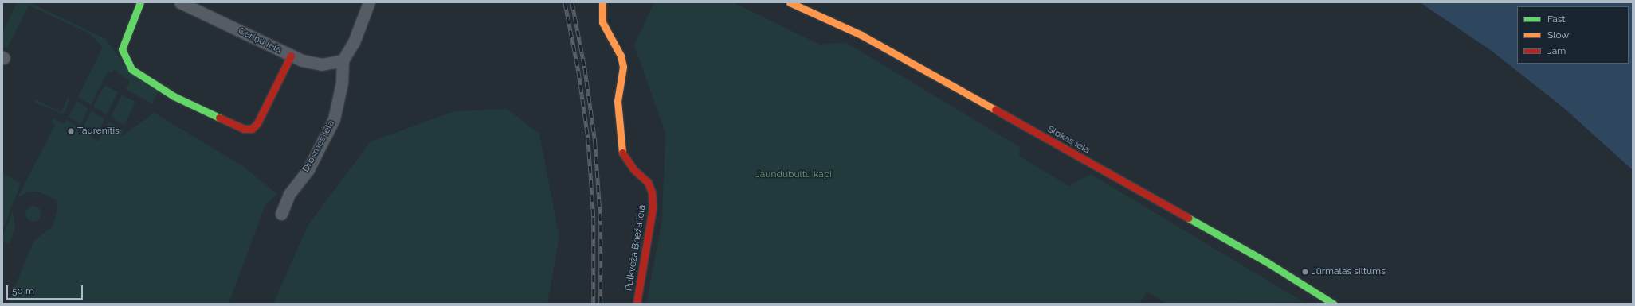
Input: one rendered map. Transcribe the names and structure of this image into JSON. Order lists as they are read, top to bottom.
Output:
{
  "streets": {
    "main road": ["Slokas iela", "Pulkveža Brieža iela"],
    "street": ["Ceriņu iela", "Drosmes iela"]
  },
  "crossings": [
    ["Ceriņu iela", "Drosmes iela"]
  ],
  "parks": ["Jaundubultu kapi"],
  "places": ["Taurenītis", "Jūrmalas siltums"],
  "legend": ["Fast", "Slow", "Jam"],
  "scale_bar": "50 m"
}
